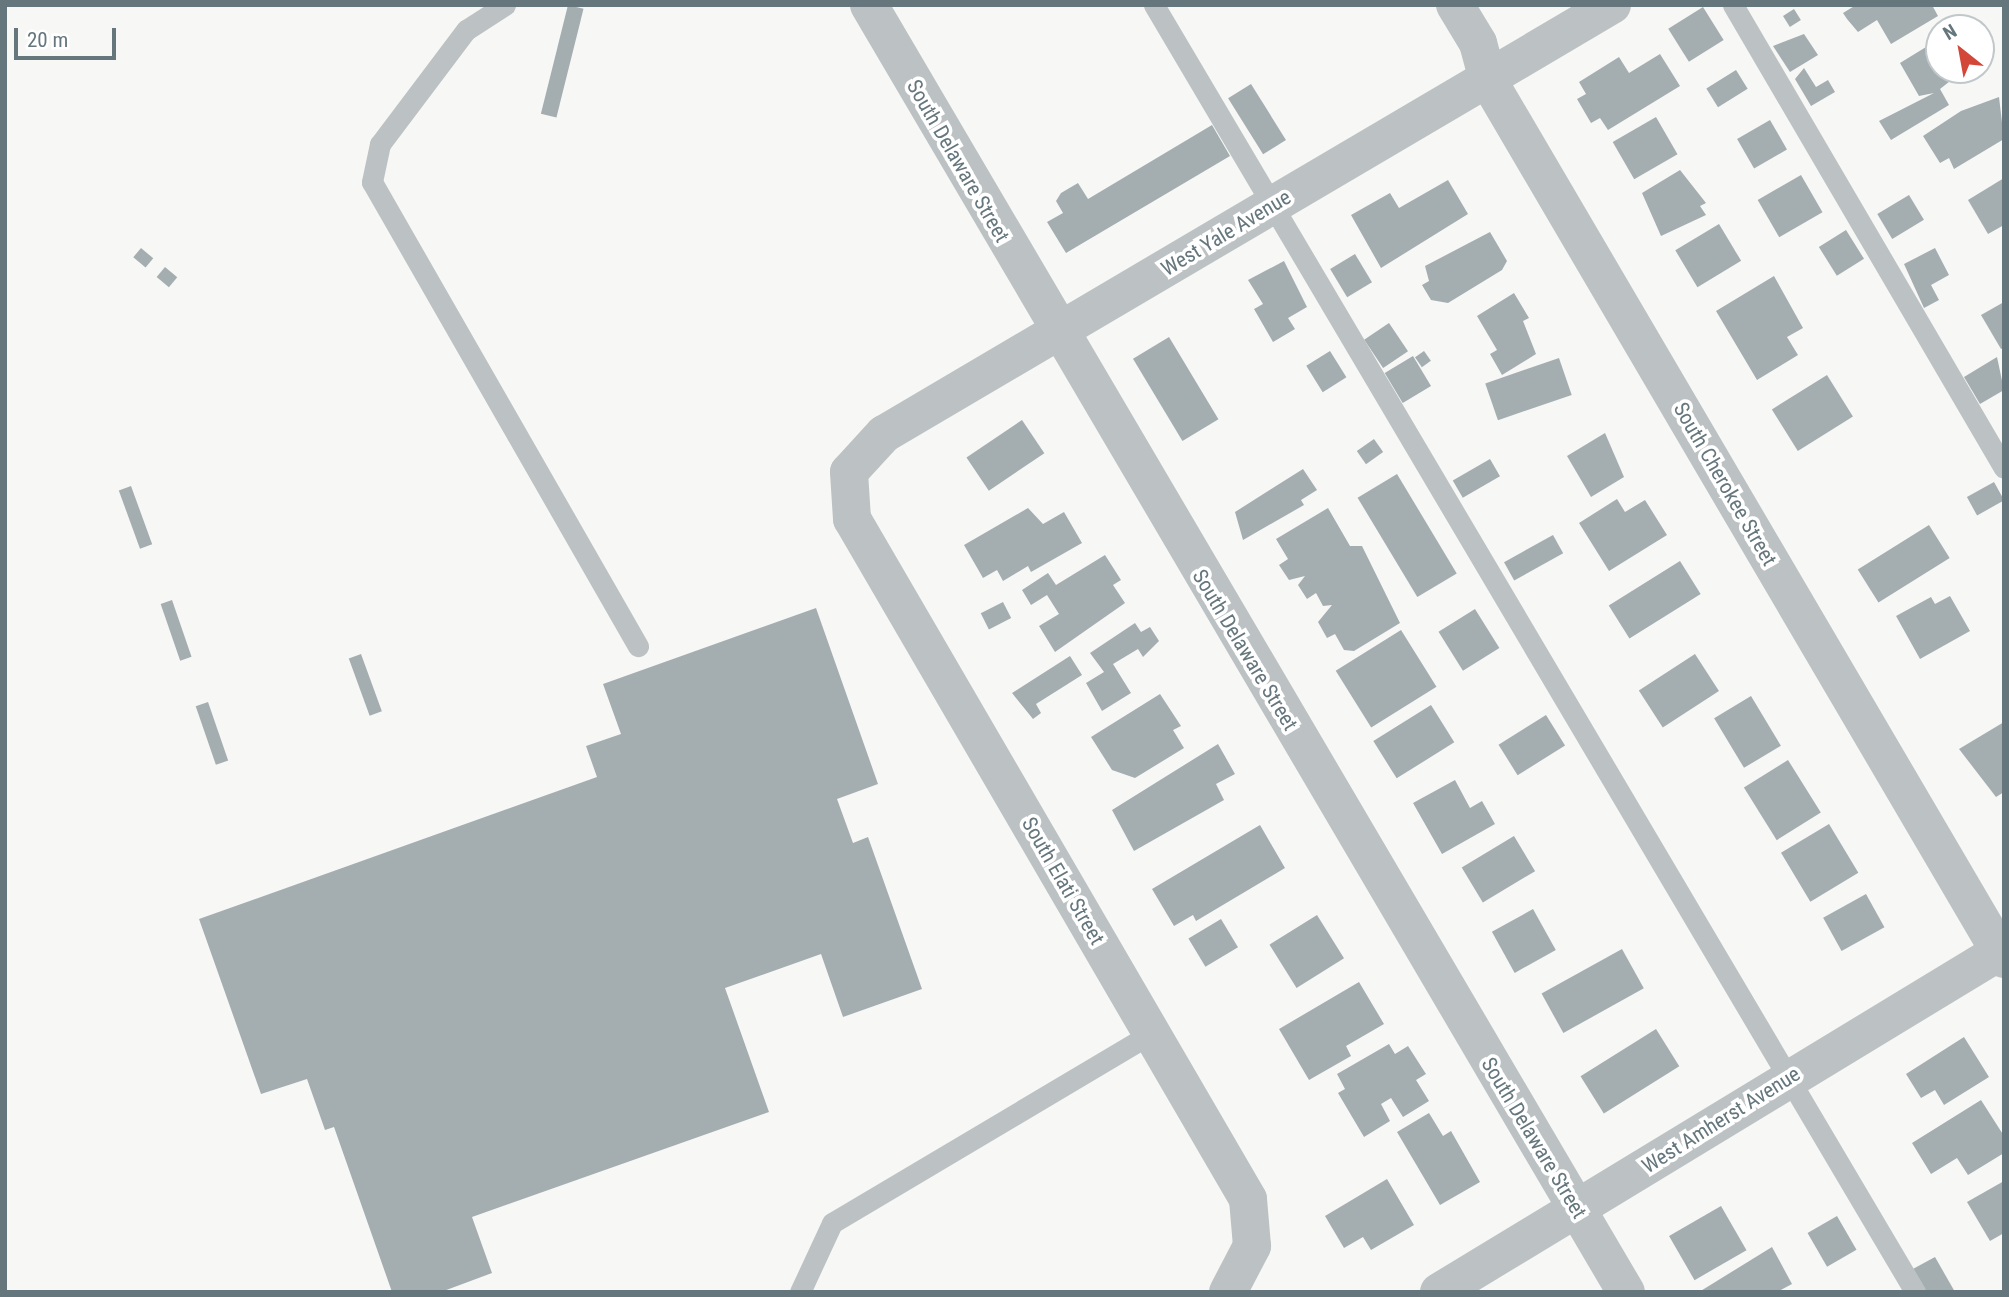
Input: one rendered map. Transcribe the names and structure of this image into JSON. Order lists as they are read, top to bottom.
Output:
{
  "streets": {
    "street": [
      "South Delaware Street",
      "West Yale Avenue",
      "South Cherokee Street",
      "South Elati Street",
      "West Amherst Avenue"
    ]
  },
  "crossings": [
    ["South Delaware Street", "West Yale Avenue"],
    ["South Delaware Street", "West Amherst Avenue"],
    ["West Yale Avenue", "South Cherokee Street"],
    ["West Yale Avenue", "South Elati Street"],
    ["South Cherokee Street", "West Amherst Avenue"]
  ],
  "scale_bar": "20 m",
  "north": "top left"
}
